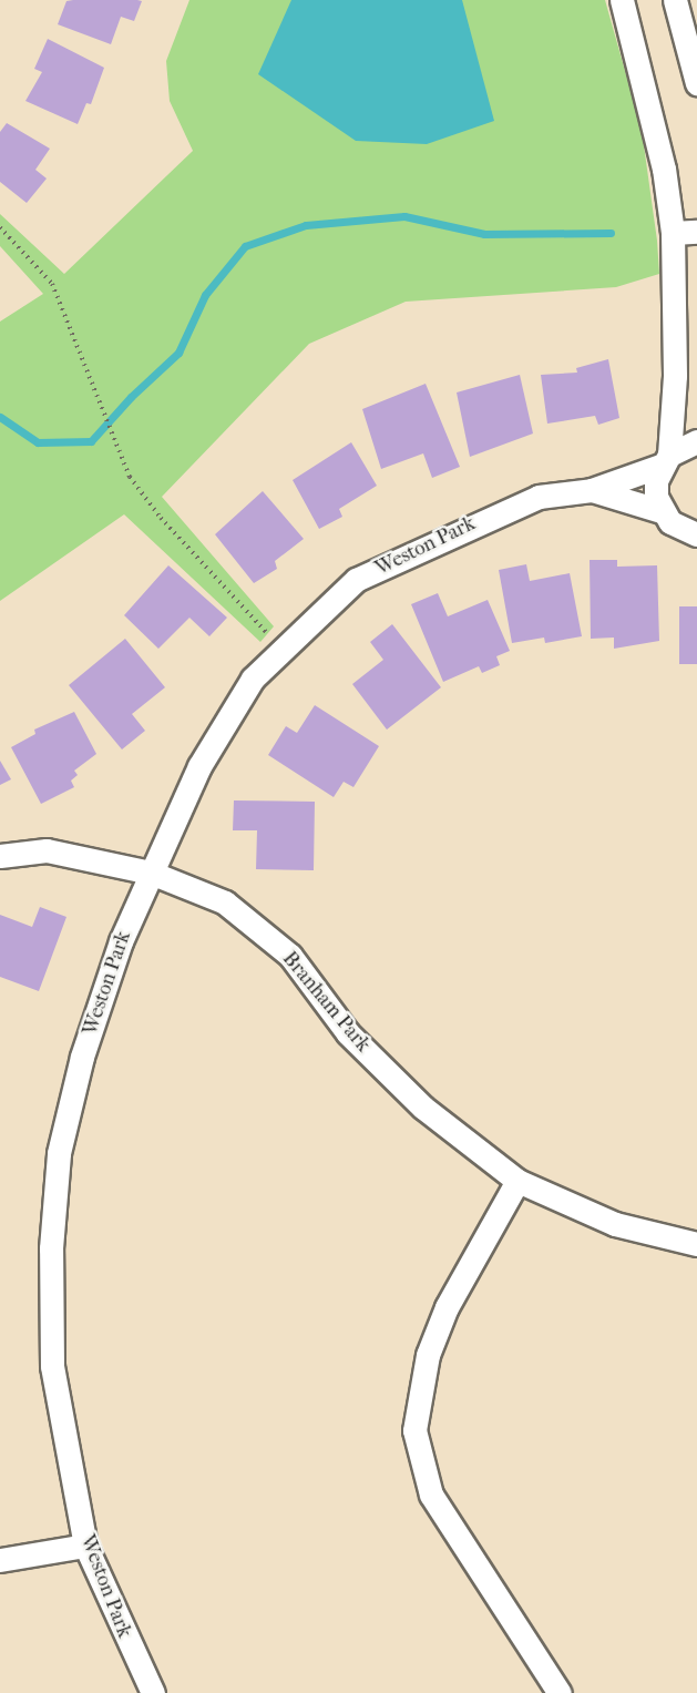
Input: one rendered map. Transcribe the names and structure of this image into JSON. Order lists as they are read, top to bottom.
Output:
{
  "streets": {
    "street": ["Weston Park", "Branham Park"]
  },
  "crossings": [
    ["Weston Park", "Branham Park"]
  ]
}
